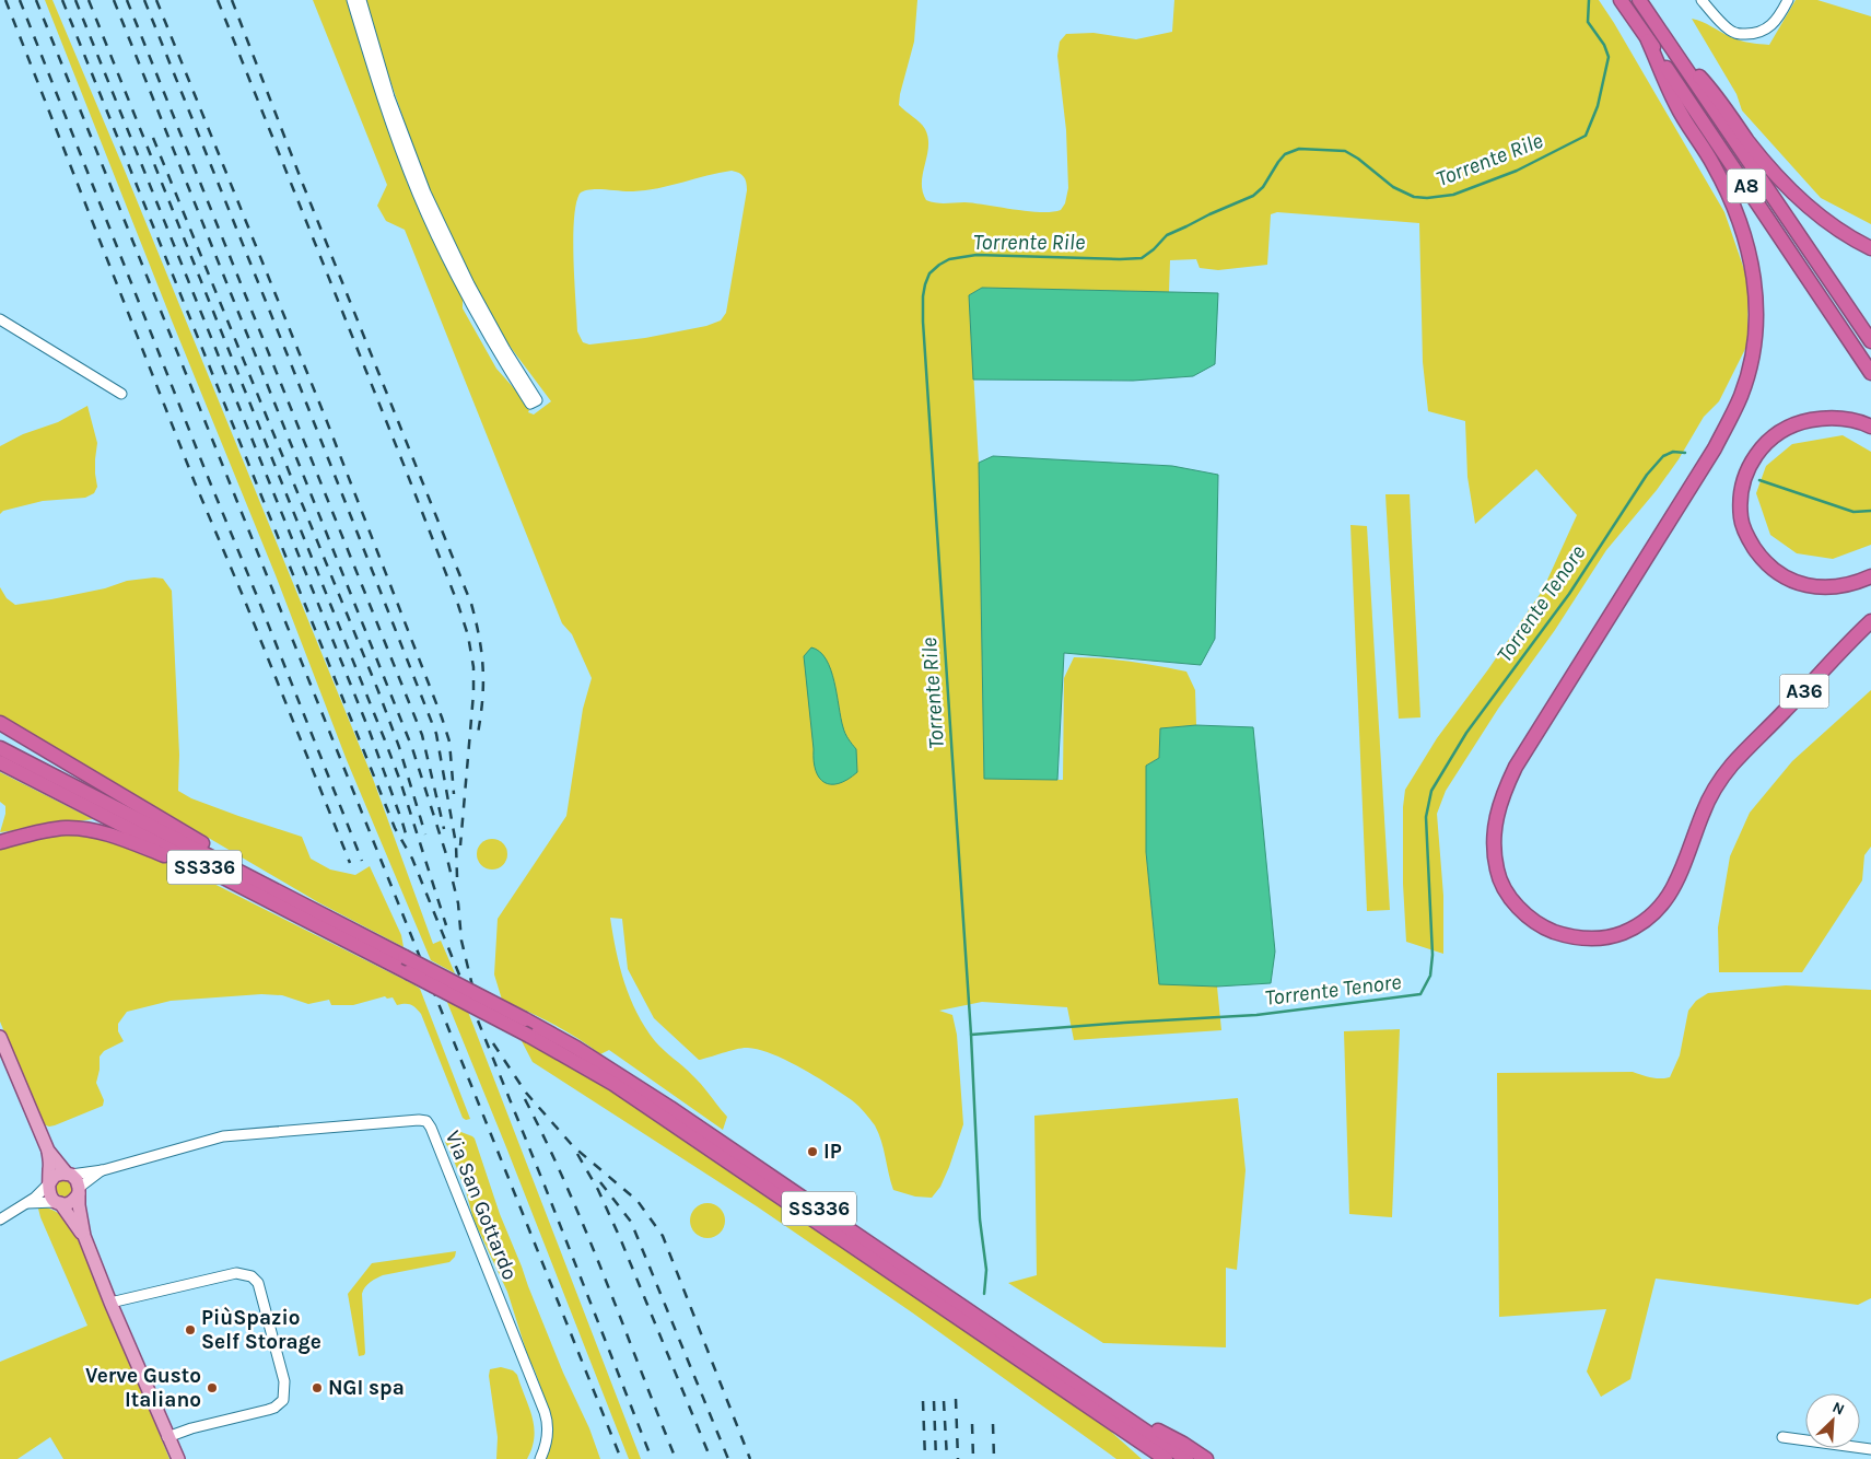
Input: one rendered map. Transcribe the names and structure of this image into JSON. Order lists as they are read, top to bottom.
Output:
{
  "streets": {
    "highway": ["A8", "A36", "SS336"],
    "street": ["Via San Gottardo"]
  },
  "crossings": [
    ["A8", "A36"]
  ],
  "water": ["Torrente Rile", "Torrente Tenore"],
  "places": [
    "IP",
    "PiùSpazio Self Storage",
    "Verve Gusto Italiano",
    "NGI spa"
  ],
  "north": "top right"
}
